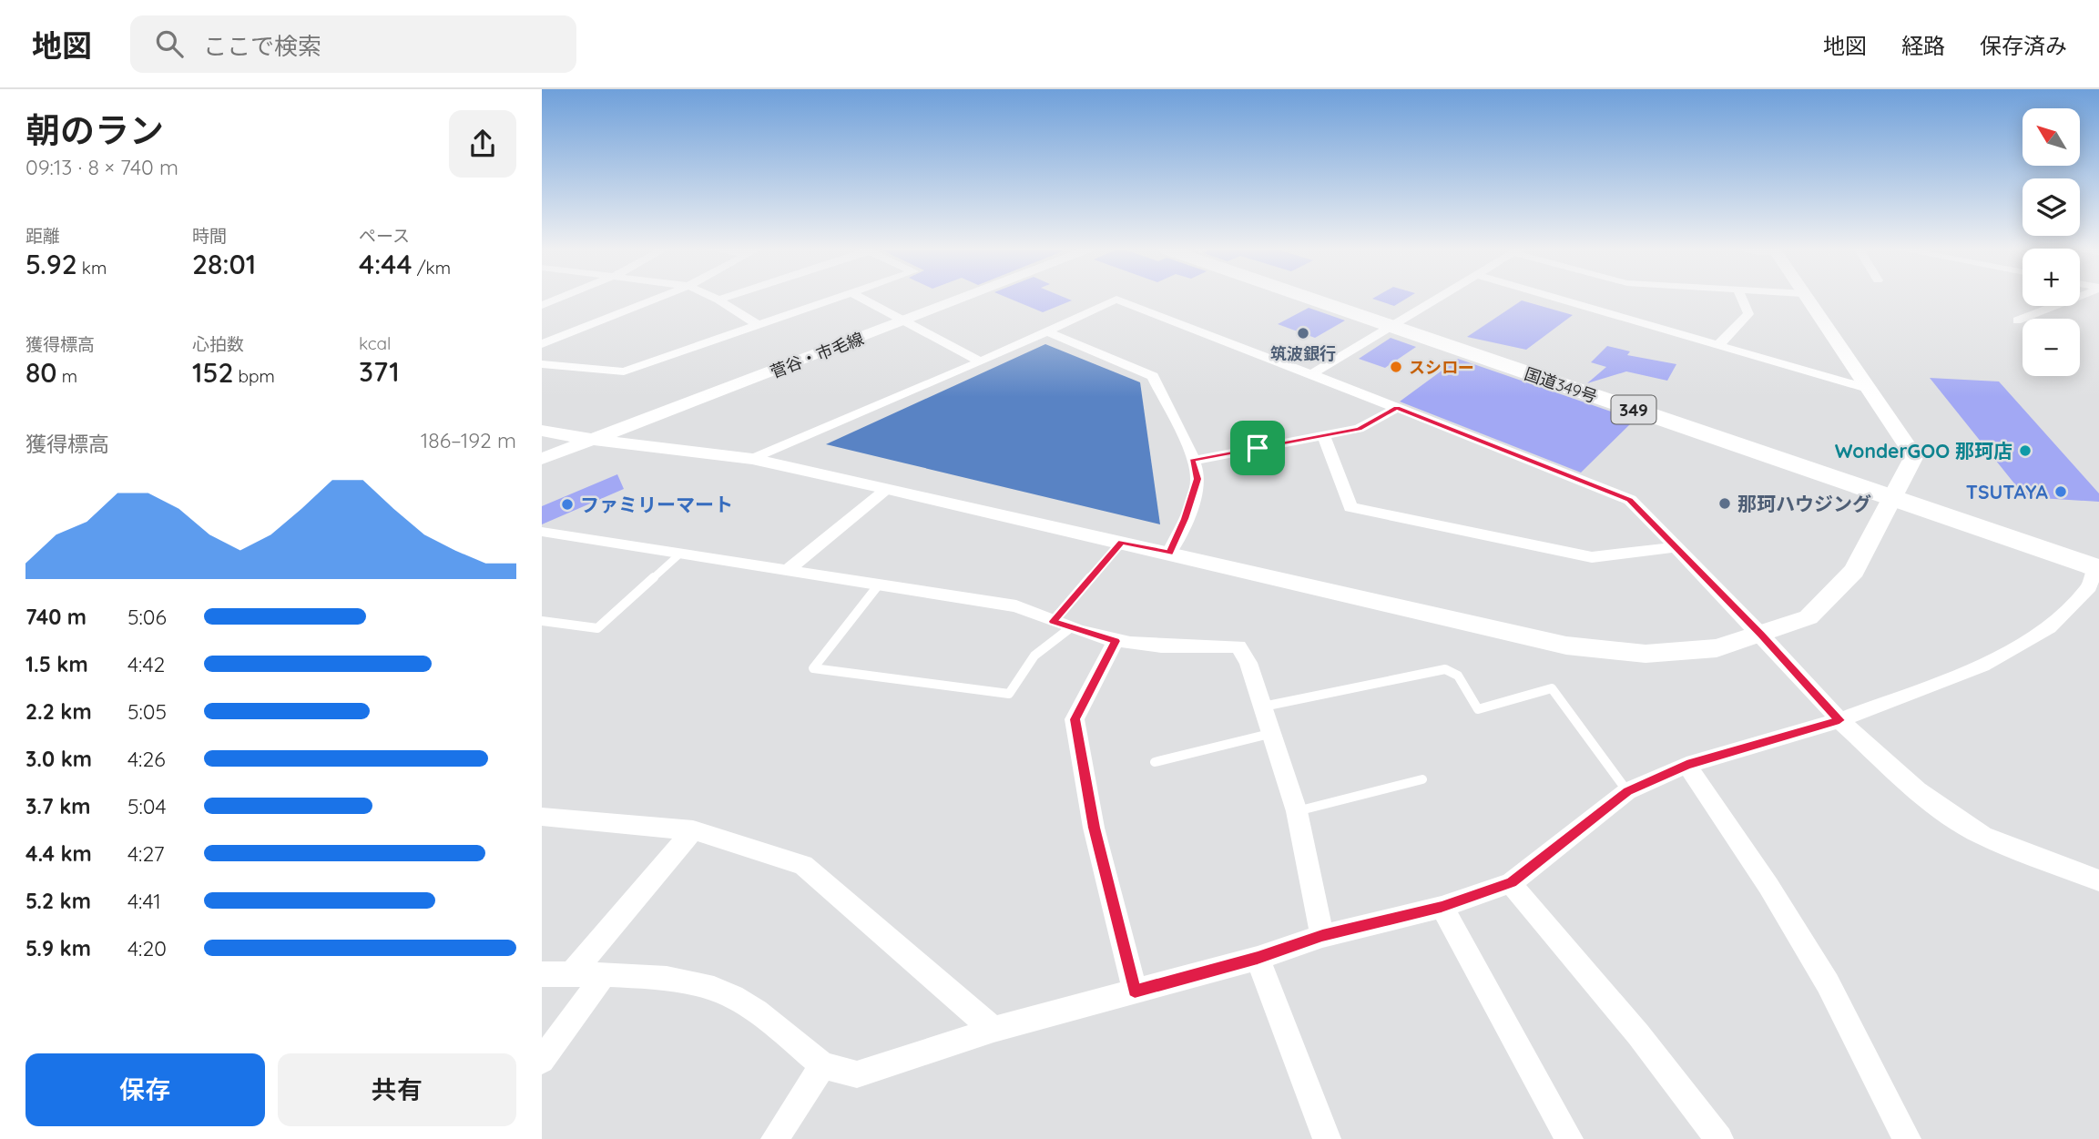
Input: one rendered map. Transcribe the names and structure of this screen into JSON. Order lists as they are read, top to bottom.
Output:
{
  "streets": {
    "highway": ["国道349号", "349"],
    "street": ["菅谷・市毛線"]
  },
  "places": [
    "筑波銀行",
    "スシロー",
    "WonderGOO 那珂店",
    "TSUTAYA",
    "那珂ハウジング",
    "ファミリーマート"
  ],
  "north": "top left",
  "page": {
    "header": "地図",
    "search": "ここで検索",
    "nav": ["地図", "経路", "保存済み"],
    "heading": ["朝のラン", "09:13 · 8 × 740 m"],
    "map_buttons": ["+", "−"],
    "stats": [
      ["距離", "5.92 km"],
      ["時間", "28:01"],
      ["ペース", "4:44 /km"],
      ["獲得標高", "80 m"],
      ["心拍数", "152 bpm"],
      ["kcal", "371"]
    ],
    "chart": ["獲得標高", "186–192 m"],
    "list": [
      {
        "name": "740 m",
        "note": "5:06"
      },
      {
        "name": "1.5 km",
        "note": "4:42"
      },
      {
        "name": "2.2 km",
        "note": "5:05"
      },
      {
        "name": "3.0 km",
        "note": "4:26"
      },
      {
        "name": "3.7 km",
        "note": "5:04"
      },
      {
        "name": "4.4 km",
        "note": "4:27"
      },
      {
        "name": "5.2 km",
        "note": "4:41"
      },
      {
        "name": "5.9 km",
        "note": "4:20"
      }
    ],
    "buttons": ["保存", "共有"]
  }
}
